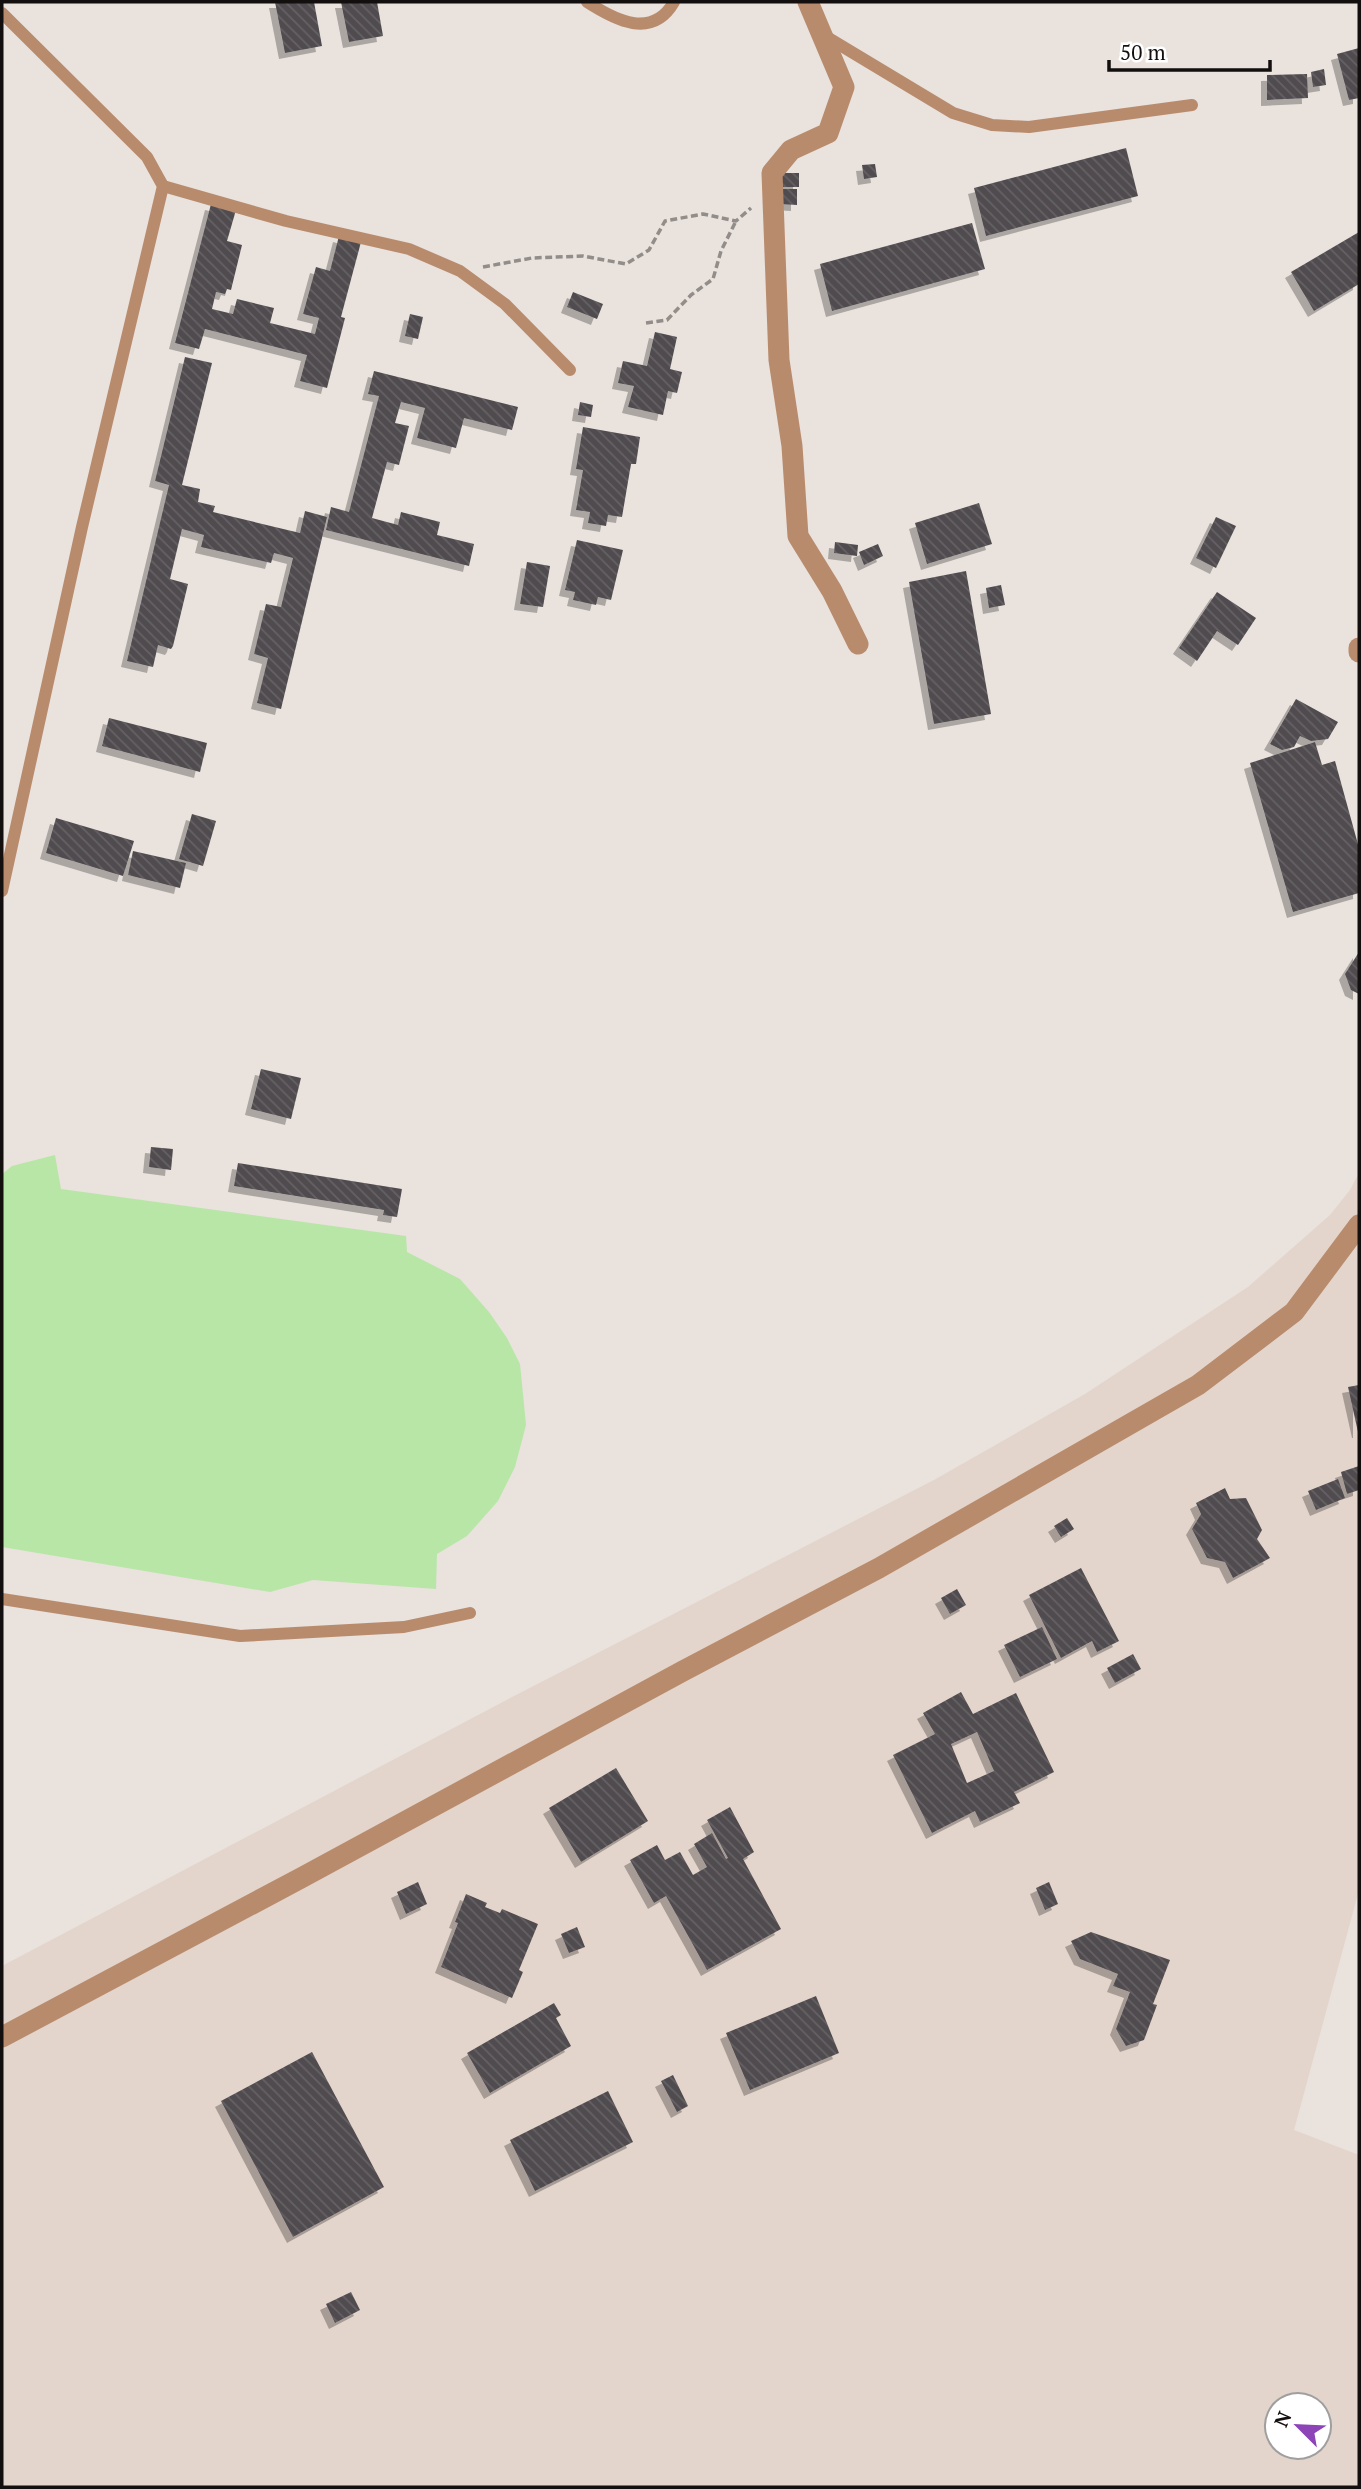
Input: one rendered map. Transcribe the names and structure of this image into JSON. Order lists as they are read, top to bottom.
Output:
{
  "scale_bar": "50 m",
  "north": "top left"
}
